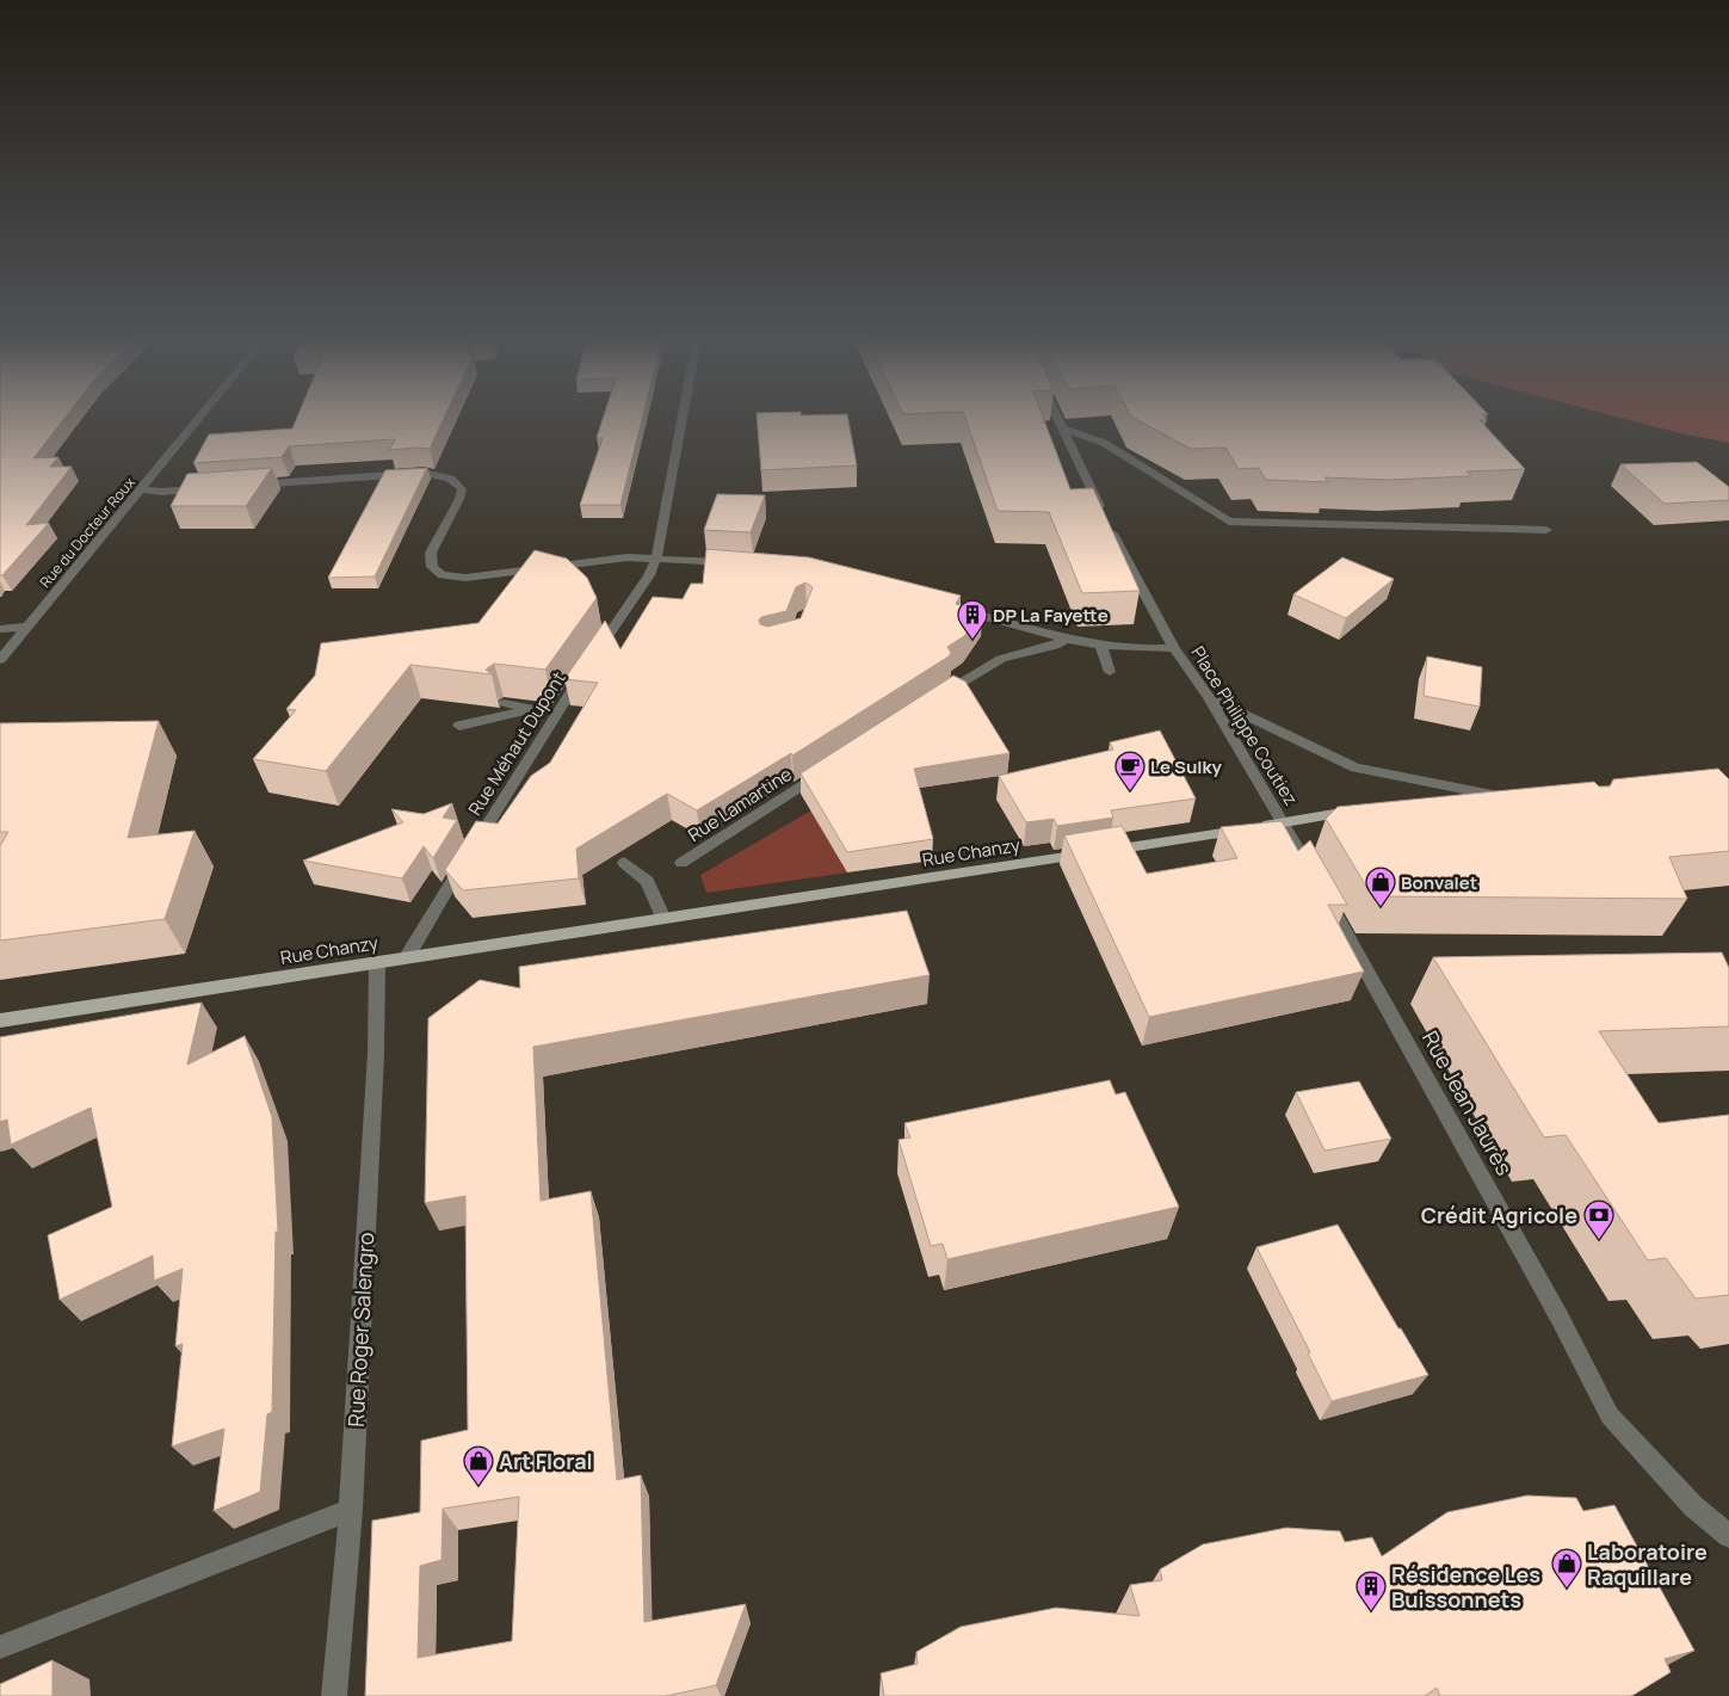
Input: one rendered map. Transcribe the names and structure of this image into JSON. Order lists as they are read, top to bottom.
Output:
{
  "streets": {
    "main road": ["Rue Chanzy"],
    "street": [
      "Rue du Docteur Roux",
      "Place Philippe Coutiez",
      "Rue Méhaut Dupont",
      "Rue Lamartine",
      "Rue Jean Jaurès",
      "Rue Roger Salengro"
    ]
  },
  "crossings": [
    ["Place Philippe Coutiez", "Rue Chanzy"],
    ["Place Philippe Coutiez", "Rue Jean Jaurès"],
    ["Rue Méhaut Dupont", "Rue Chanzy"],
    ["Rue Chanzy", "Rue Jean Jaurès"],
    ["Rue Chanzy", "Rue Roger Salengro"]
  ],
  "places": {
    "building": ["DP La Fayette", "Résidence Les Buissonnets"],
    "cafe": ["Le Sulky"],
    "shop": ["Bonvalet", "Art Floral", "Laboratoire Raquillare"],
    "bank": ["Crédit Agricole"]
  }
}
